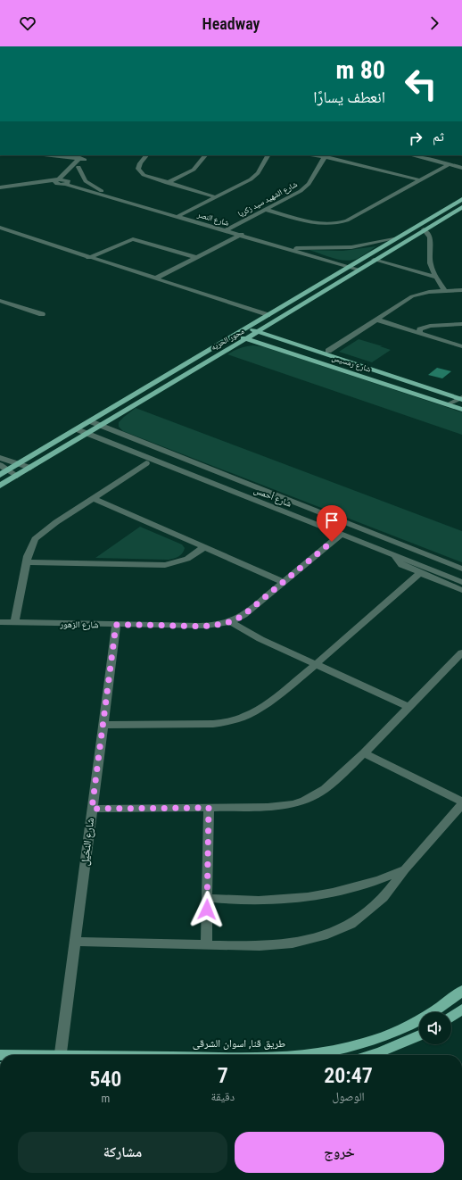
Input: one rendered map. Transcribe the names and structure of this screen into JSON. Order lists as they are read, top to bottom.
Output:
{
  "streets": {
    "main road": ["محور الحريه", "شارع رمسيس", "طريق قنا, اسوان الشرقى"],
    "street": [
      "شارع الشهيد سيد زكريا",
      "شارع النصر",
      "شارع أحمس",
      "شارع الزهور",
      "شارع النخيل"
    ]
  },
  "crossings": [
    ["شارع الشهيد سيد زكريا", "شارع النصر"],
    ["شارع النصر", "محور الحريه"],
    ["محور الحريه", "شارع رمسيس"],
    ["محور الحريه", "شارع أحمس"],
    ["شارع أحمس", "شارع الزهور"],
    ["شارع الزهور", "شارع النخيل"]
  ],
  "page": {
    "header": "Headway",
    "turn": ["80 m", "انعطف يسارًا"],
    "then": "ثم",
    "eta": [
      "20:47",
      "الوصول",
      "7",
      "دقيقة",
      "540",
      "m"
    ],
    "buttons": ["خروج", "مشاركة"]
  }
}
